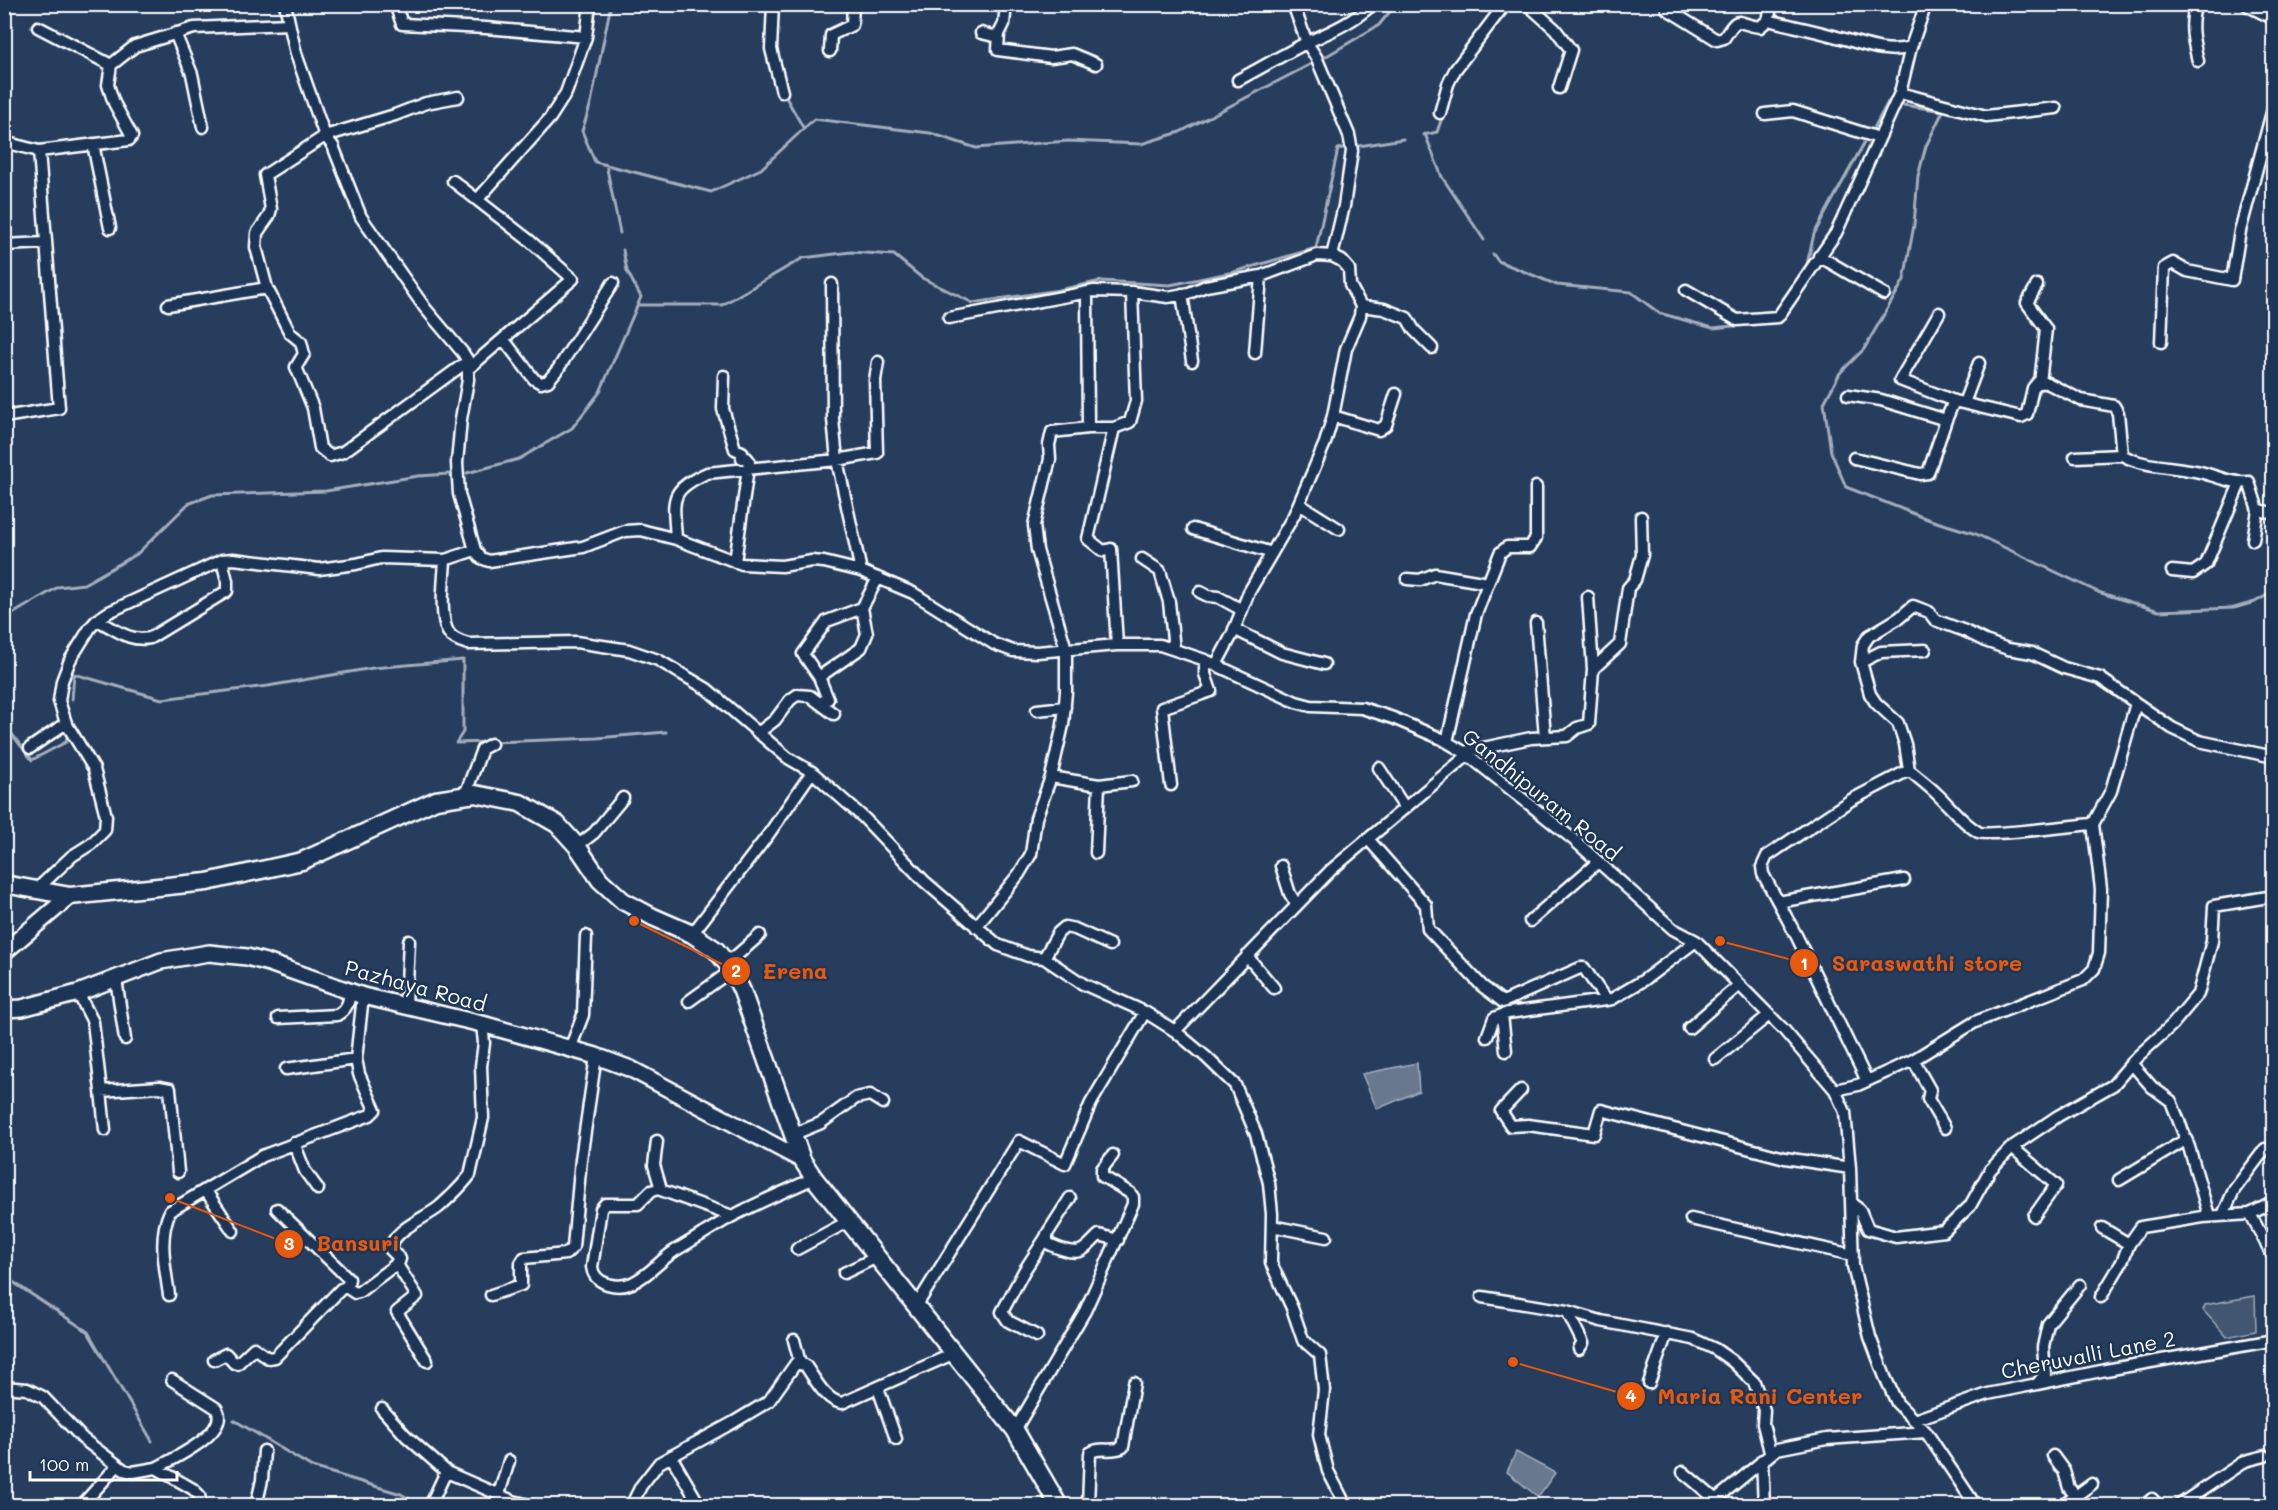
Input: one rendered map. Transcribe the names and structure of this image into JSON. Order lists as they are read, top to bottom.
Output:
{
  "streets": {
    "street": ["Gandhipuram Road", "Pazhaya Road", "Cheruvalli Lane 2"]
  },
  "crossings": [
    ["Gandhipuram Road", "Cheruvalli Lane 2"]
  ],
  "places": [
    "Erena",
    "Saraswathi store",
    "Bansuri",
    "Maria Rani Center"
  ],
  "scale_bar": "100 m"
}
